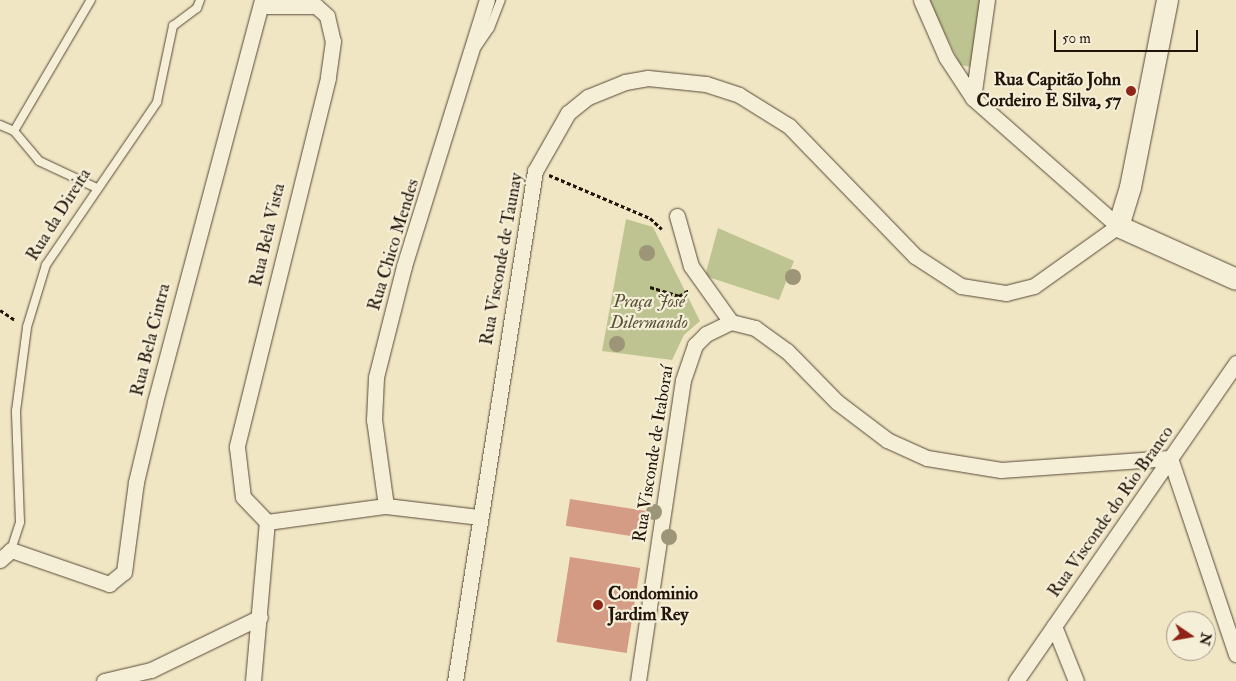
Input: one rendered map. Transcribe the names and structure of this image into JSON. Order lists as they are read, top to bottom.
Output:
{
  "streets": {
    "street": [
      "Rua Bela Vista",
      "Rua Chico Mendes",
      "Rua Visconde de Taunay",
      "Rua Bela Cintra",
      "Rua Visconde de Itaboraí",
      "Rua Visconde do Rio Branco"
    ],
    "lane": ["Rua da Direita"]
  },
  "crossings": [
    ["Rua da Direita", "Rua Bela Cintra"],
    ["Rua Bela Vista", "Rua Bela Cintra"]
  ],
  "parks": ["Praça José Dilermando"],
  "places": ["Rua Capitão John Cordeiro E Silva, 57", "Condominio Jardim Rey"],
  "scale_bar": "50 m",
  "north": "right"
}
